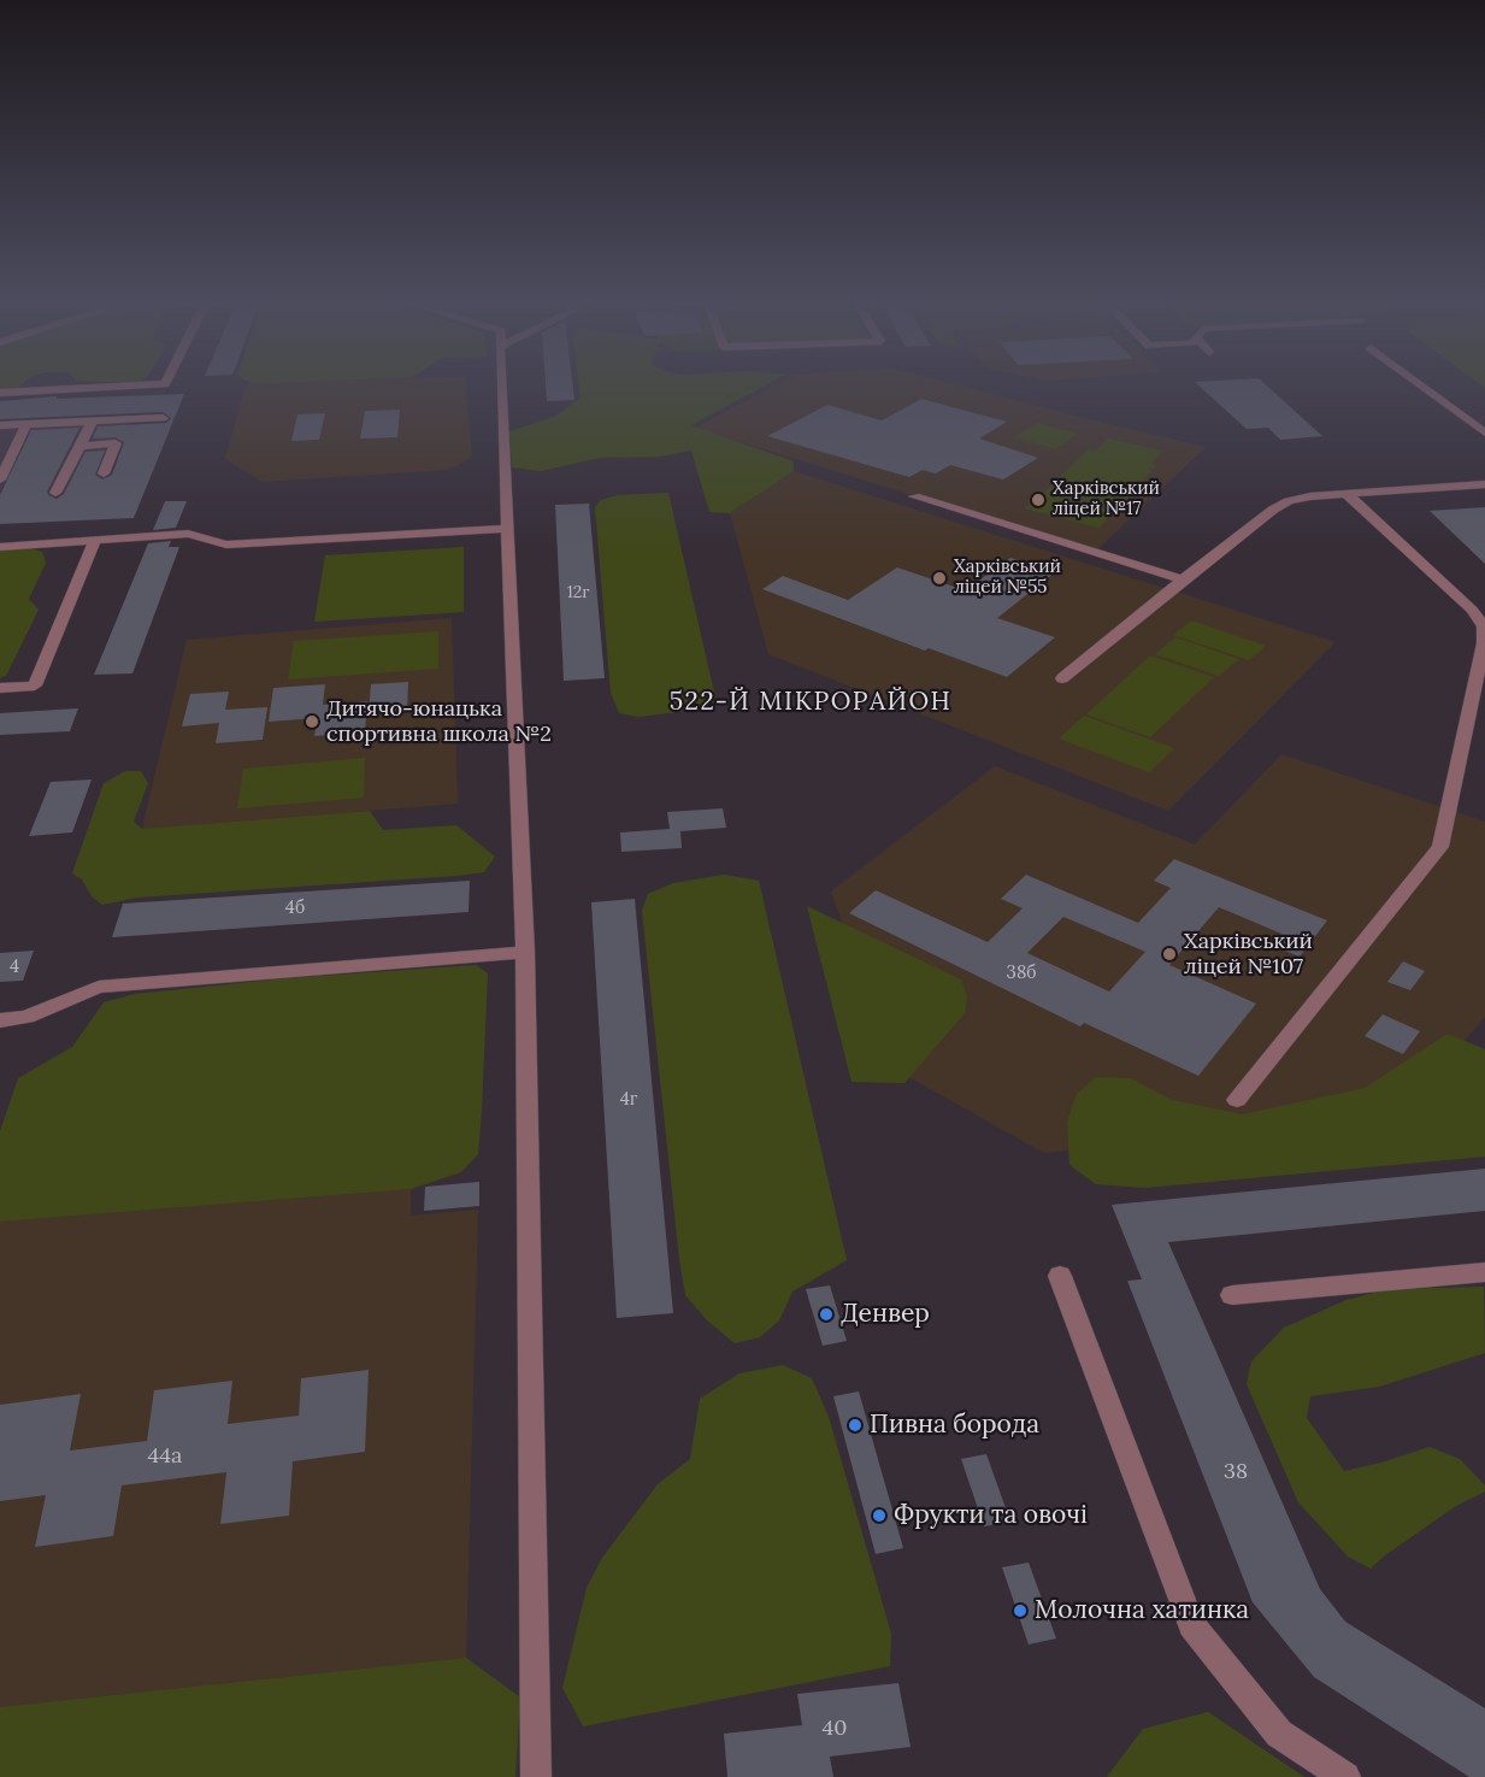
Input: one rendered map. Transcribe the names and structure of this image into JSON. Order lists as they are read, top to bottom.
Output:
{
  "districts": ["522-Й МІКРОРАЙОН"],
  "places": [
    "Харківський ліцей №17",
    "Харківський ліцей №55",
    "Дитячо-юнацька спортивна школа №2",
    "Харківський ліцей №107",
    "Денвер",
    "Пивна борода",
    "Фрукти та овочі",
    "Молочна хатинка"
  ],
  "house_numbers": [
    "12г",
    "4б",
    "4",
    "38б",
    "4г",
    "44а",
    "38",
    "40"
  ]
}
